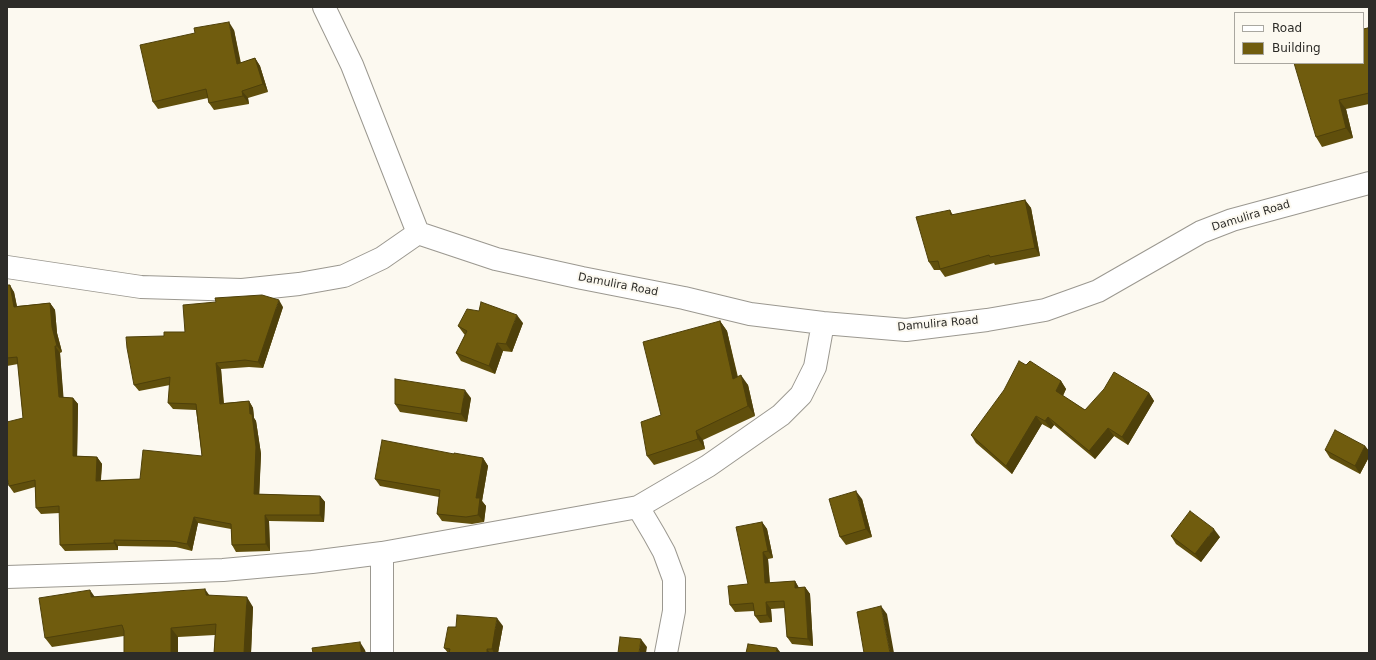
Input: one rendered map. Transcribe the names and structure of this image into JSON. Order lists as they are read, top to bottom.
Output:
{
  "streets": {
    "street": ["Damulira Road"]
  },
  "legend": ["Road", "Building"]
}
